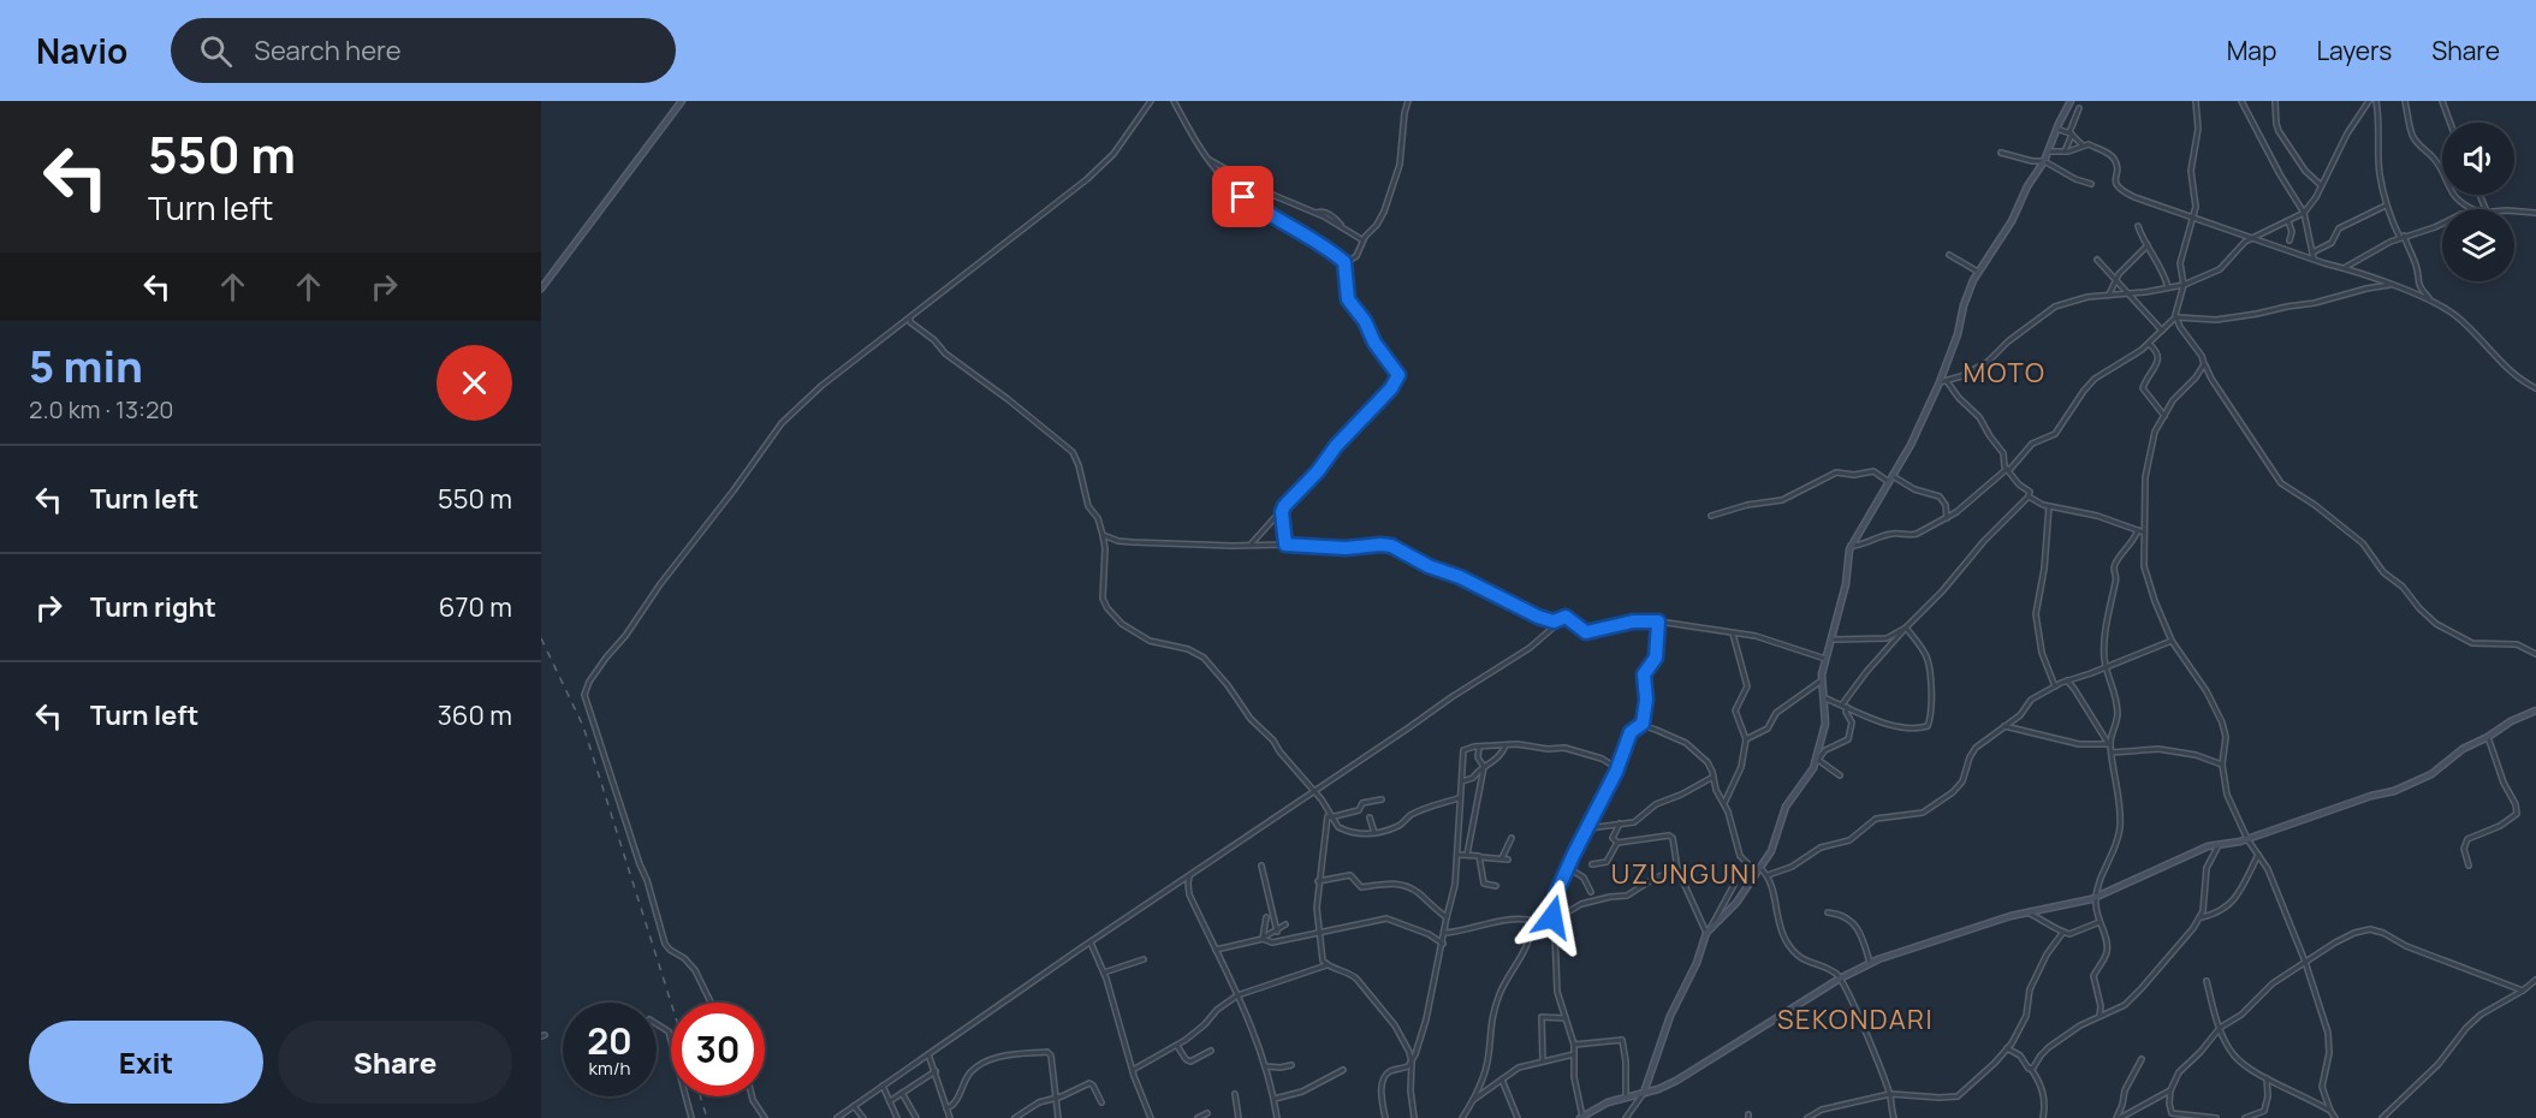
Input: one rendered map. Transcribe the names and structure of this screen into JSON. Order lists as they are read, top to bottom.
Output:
{
  "districts": ["MOTO", "UZUNGUNI", "SEKONDARI"],
  "page": {
    "header": "Navio",
    "search": "Search here",
    "nav": ["Map", "Layers", "Share"],
    "turn": ["550 m", "Turn left"],
    "heading": ["5 min", "2.0 km · 13:20"],
    "list": [
      {
        "name": "Turn left",
        "value": "550 m"
      },
      {
        "name": "Turn right",
        "value": "670 m"
      },
      {
        "name": "Turn left",
        "value": "360 m"
      }
    ],
    "speed": "20 km/h",
    "limit": "30",
    "buttons": ["Exit", "Share"]
  }
}
